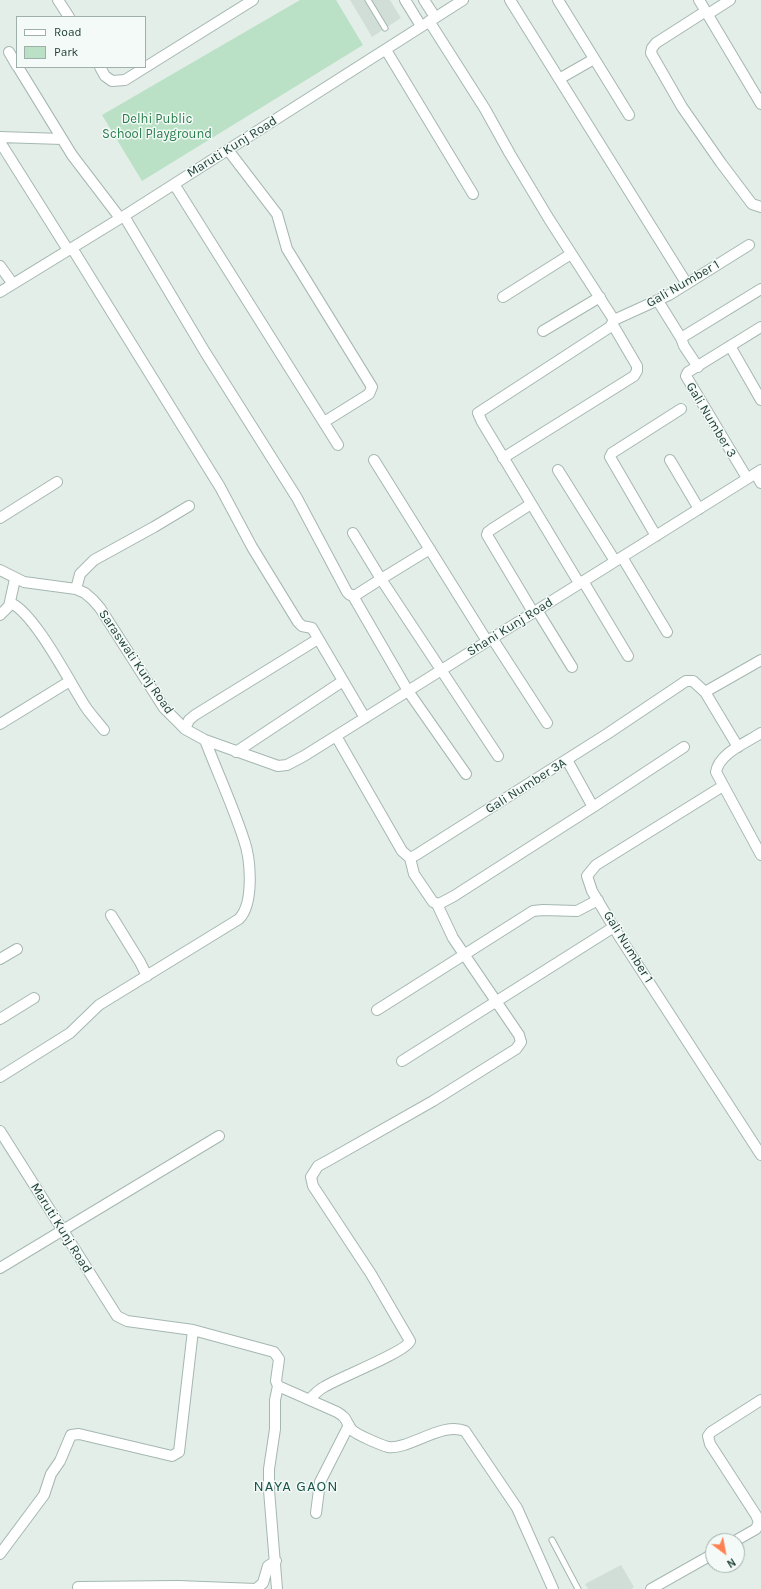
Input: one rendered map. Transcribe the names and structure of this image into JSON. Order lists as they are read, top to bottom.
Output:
{
  "streets": {
    "street": [
      "Maruti Kunj Road",
      "Gali Number 1",
      "Gali Number 3",
      "Shani Kunj Road",
      "Saraswati Kunj Road",
      "Gali Number 3A"
    ]
  },
  "crossings": [
    ["Gali Number 3", "Shani Kunj Road"],
    ["Shani Kunj Road", "Saraswati Kunj Road"]
  ],
  "districts": ["NAYA GAON"],
  "parks": ["Delhi Public School Playground"],
  "legend": ["Road", "Park"],
  "north": "bottom right"
}
